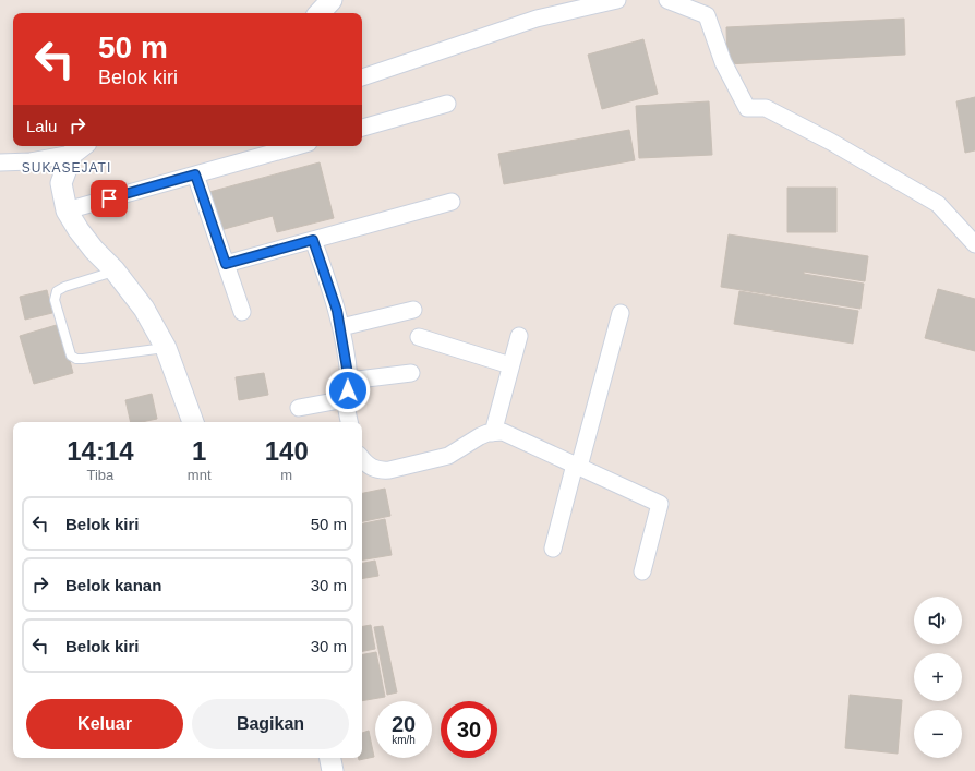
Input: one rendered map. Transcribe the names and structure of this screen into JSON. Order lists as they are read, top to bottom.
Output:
{
  "districts": ["SUKASEJATI"],
  "page": {
    "turn": ["50 m", "Belok kiri"],
    "then": "Lalu",
    "eta": [
      "14:14",
      "Tiba",
      "1",
      "mnt",
      "140",
      "m"
    ],
    "list": [
      {
        "name": "Belok kiri",
        "value": "50 m"
      },
      {
        "name": "Belok kanan",
        "value": "30 m"
      },
      {
        "name": "Belok kiri",
        "value": "30 m"
      }
    ],
    "map_buttons": ["+", "−"],
    "buttons": ["Keluar", "Bagikan"],
    "speed": "20 km/h",
    "limit": "30"
  }
}
